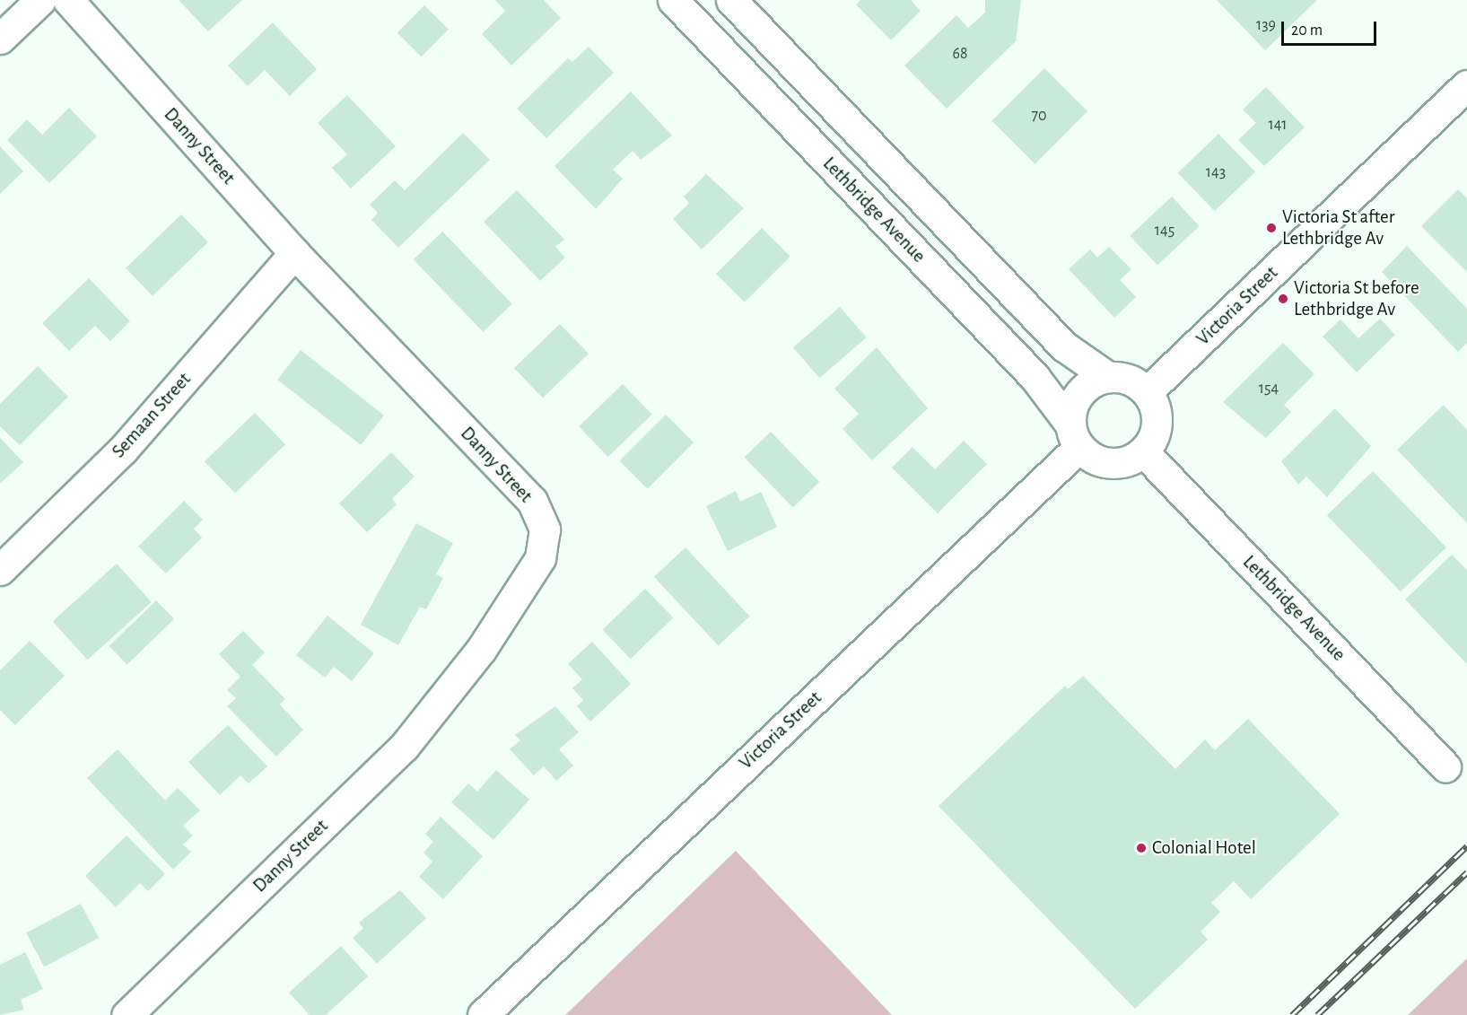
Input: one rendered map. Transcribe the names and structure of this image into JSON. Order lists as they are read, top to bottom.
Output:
{
  "streets": {
    "street": [
      "Danny Street",
      "Lethbridge Avenue",
      "Victoria Street",
      "Semaan Street"
    ]
  },
  "crossings": [
    ["Danny Street", "Semaan Street"],
    ["Lethbridge Avenue", "Victoria Street"]
  ],
  "places": ["Victoria St after Lethbridge Av", "Victoria St before Lethbridge Av", "Colonial Hotel"],
  "house_numbers": [
    "139",
    "68",
    "70",
    "141",
    "143",
    "145",
    "154"
  ],
  "scale_bar": "20 m"
}
